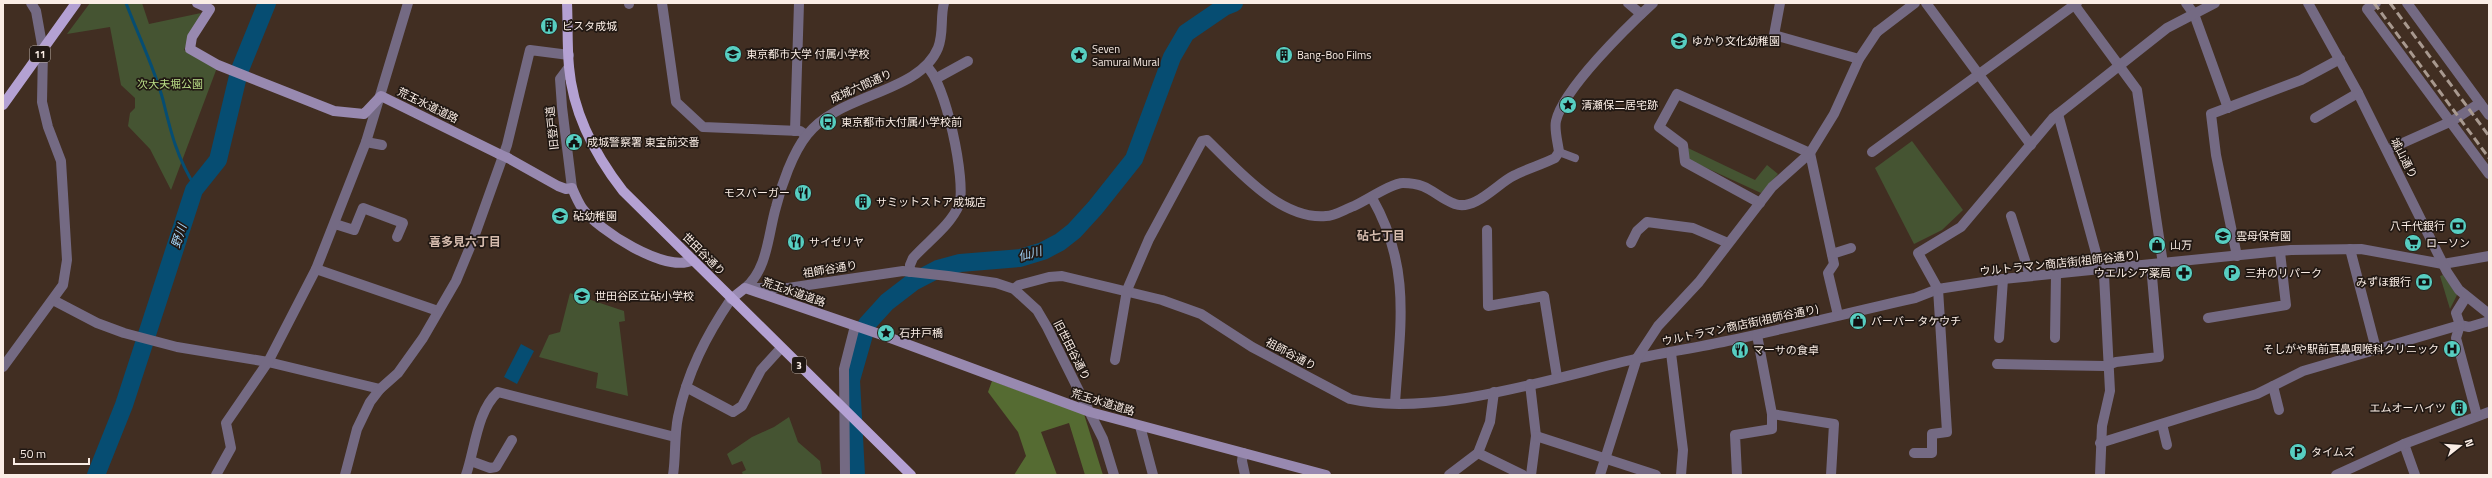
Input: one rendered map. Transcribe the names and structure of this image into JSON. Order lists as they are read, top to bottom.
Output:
{
  "streets": {
    "main road": [
      "11",
      "成城六間通り",
      "荒玉水道道路",
      "世田谷通り",
      "3"
    ],
    "street": [
      "旧登戸道",
      "城山通り",
      "ウルトラマン商店街(祖師谷通り)",
      "祖師谷通り",
      "旧世田谷通り"
    ]
  },
  "crossings": [
    ["成城六間通り", "荒玉水道道路"],
    ["成城六間通り", "世田谷通り"],
    ["成城六間通り", "祖師谷通り"],
    ["荒玉水道道路", "旧登戸道"],
    ["荒玉水道道路", "祖師谷通り"],
    ["荒玉水道道路", "旧世田谷通り"],
    ["旧登戸道", "世田谷通り"],
    ["城山通り", "ウルトラマン商店街(祖師谷通り)"],
    ["ウルトラマン商店街(祖師谷通り)", "祖師谷通り"],
    ["祖師谷通り", "旧世田谷通り"]
  ],
  "districts": ["砧七丁目", "喜多見六丁目"],
  "water": ["野川", "仙川"],
  "parks": ["次大夫堀公園"],
  "places": {
    "building": [
      "ビスタ成城",
      "Bang-Boo Films",
      "サミットストア成城店",
      "エムオーハイツ"
    ],
    "school or university": [
      "ゆかり文化幼稚園",
      "東京都市大学 付属小学校",
      "砧幼稚園",
      "雲母保育園",
      "世田谷区立砧小学校"
    ],
    "place": ["Seven Samurai Mural", "清瀬保二居宅跡", "石井戸橋"],
    "bus stop": ["東京都市大付属小学校前"],
    "public building": ["成城警察署 東宝前交番"],
    "restaurant": ["モスバーガー", "サイゼリヤ", "マーサの食卓"],
    "bank": ["八千代銀行", "みずほ銀行"],
    "supermarket": ["ローソン"],
    "shop": ["山万", "バーバー タケウチ"],
    "pharmacy": ["ウエルシア薬局"],
    "parking": ["三井のリパーク", "タイムズ"],
    "hospital": ["そしがや駅前耳鼻咽喉科クリニック"]
  },
  "scale_bar": "50 m",
  "north": "right"
}
